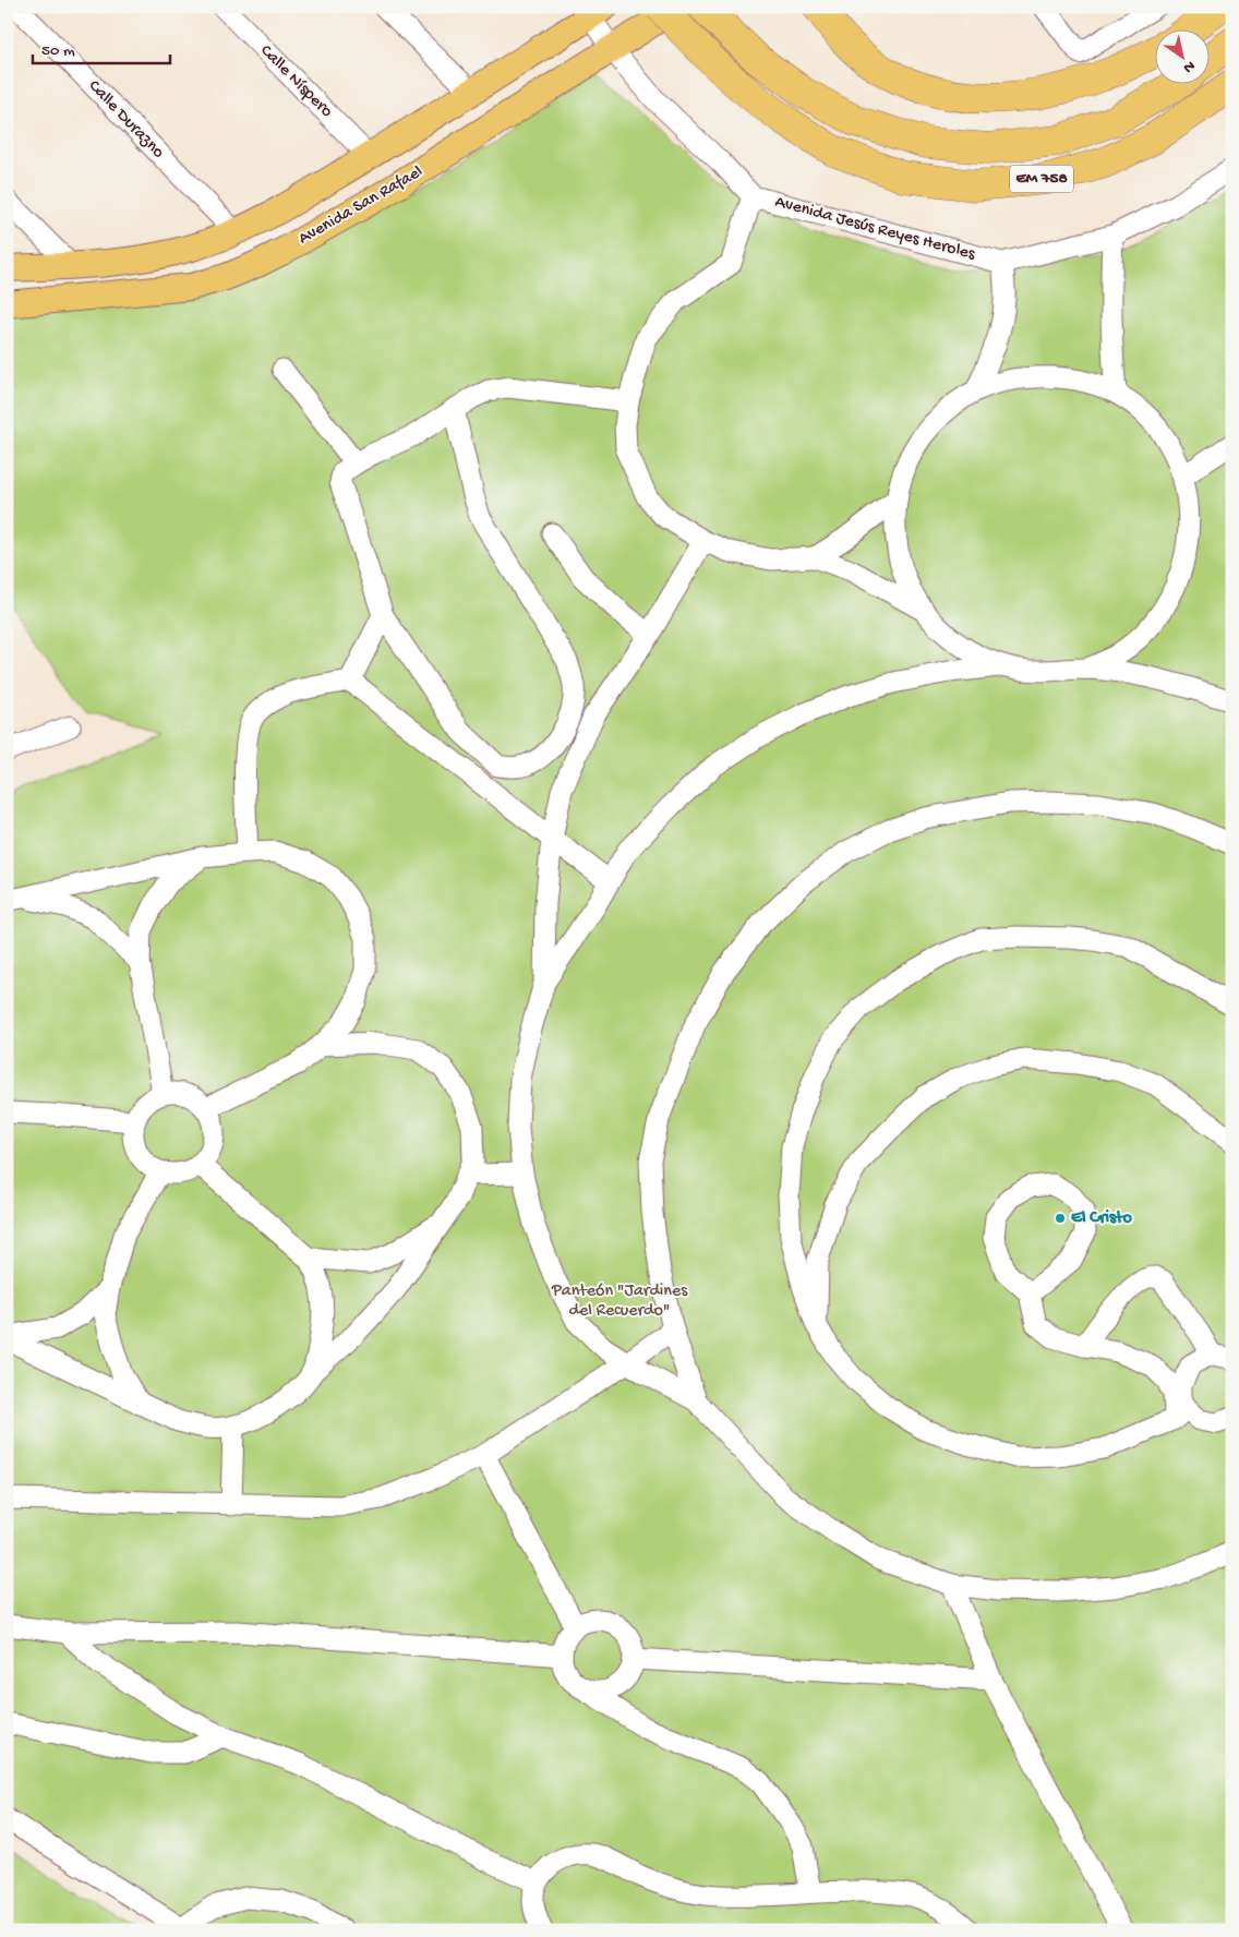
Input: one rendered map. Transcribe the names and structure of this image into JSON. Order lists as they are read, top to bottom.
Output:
{
  "streets": {
    "highway": ["EM 758"],
    "main road": ["Avenida San Rafael"],
    "street": ["Calle Níspero", "Calle Durazno", "Avenida Jesús Reyes Heroles"]
  },
  "crossings": [
    ["Avenida San Rafael", "Avenida Jesús Reyes Heroles"]
  ],
  "parks": ["Panteón \"Jardines del Recuerdo\""],
  "places": ["El Cristo"],
  "scale_bar": "50 m",
  "north": "bottom right"
}
